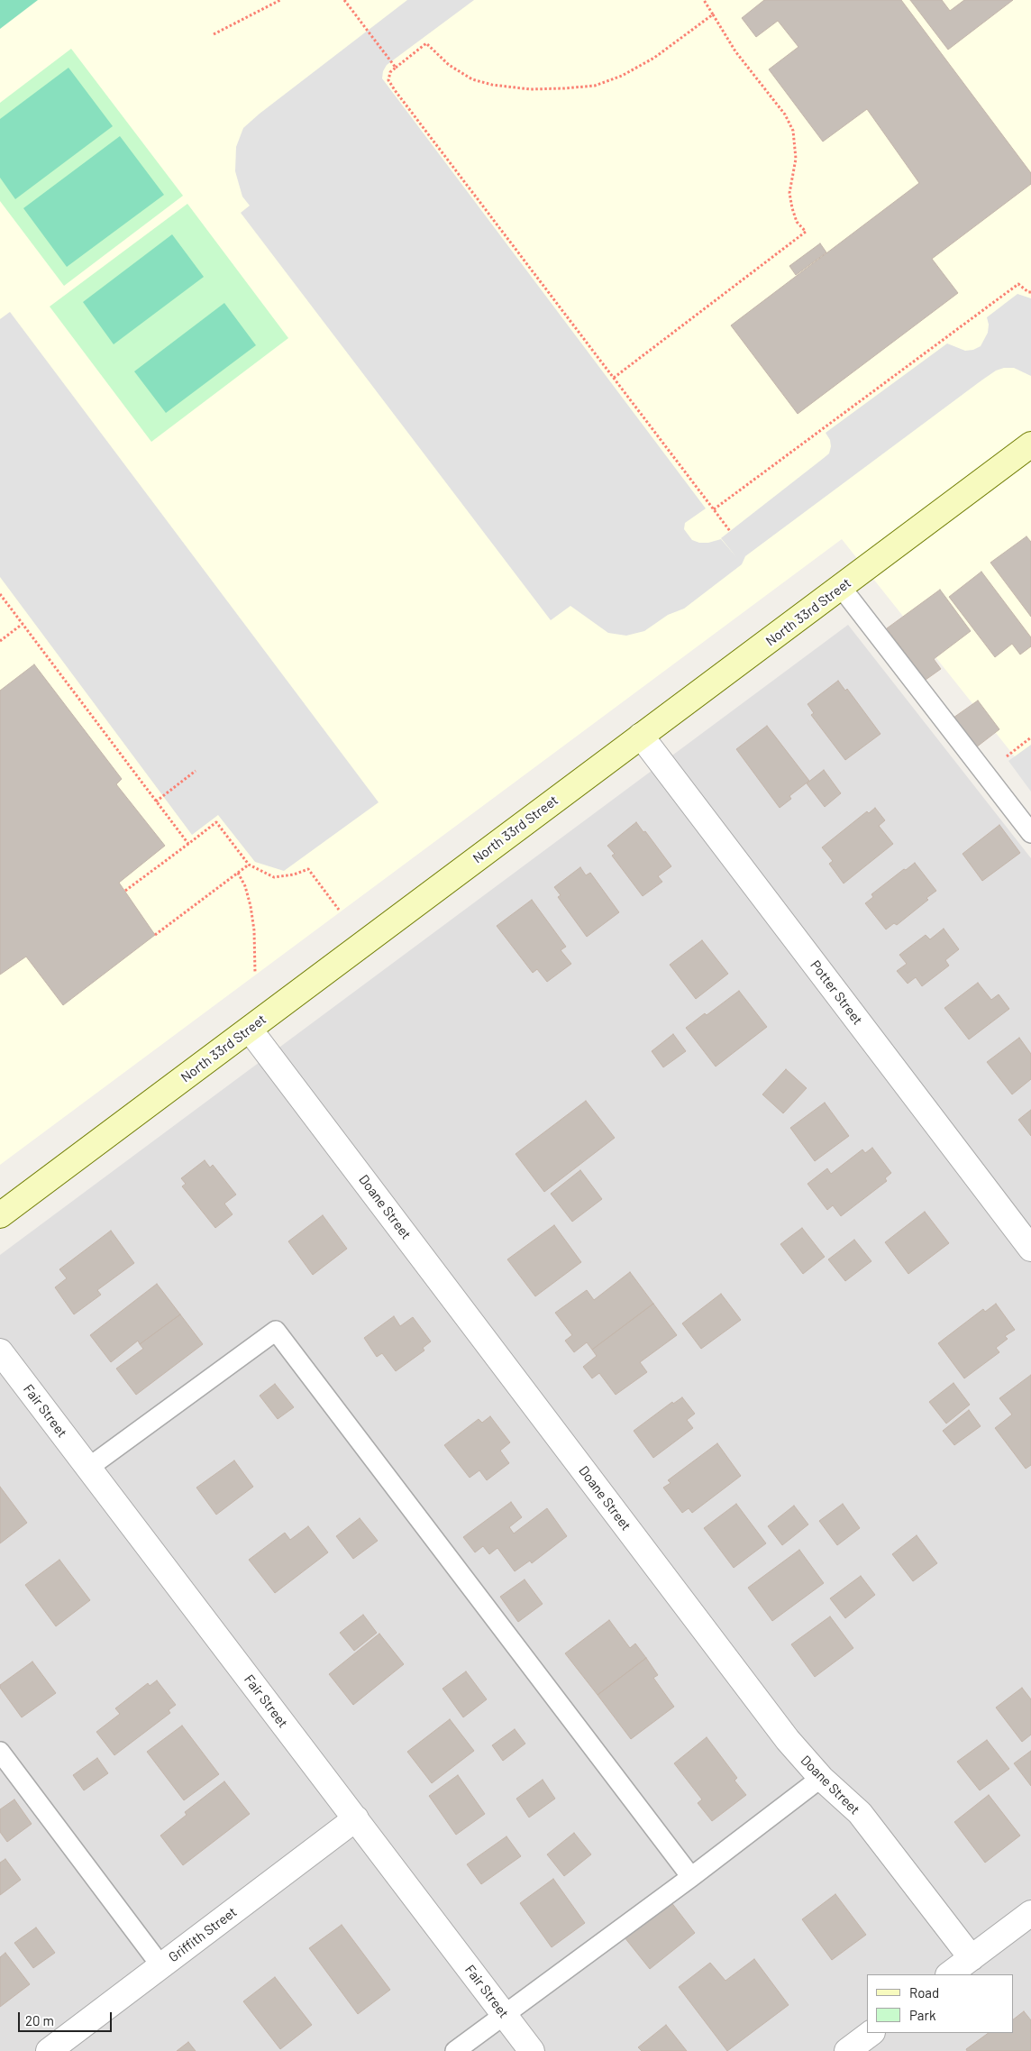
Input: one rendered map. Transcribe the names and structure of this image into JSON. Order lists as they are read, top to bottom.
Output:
{
  "streets": {
    "main road": ["North 33rd Street"],
    "street": [
      "Potter Street",
      "Doane Street",
      "Fair Street",
      "Griffith Street"
    ]
  },
  "crossings": [
    ["North 33rd Street", "Potter Street"],
    ["North 33rd Street", "Doane Street"],
    ["Fair Street", "Griffith Street"]
  ],
  "legend": ["Road", "Park"],
  "scale_bar": "20 m"
}
